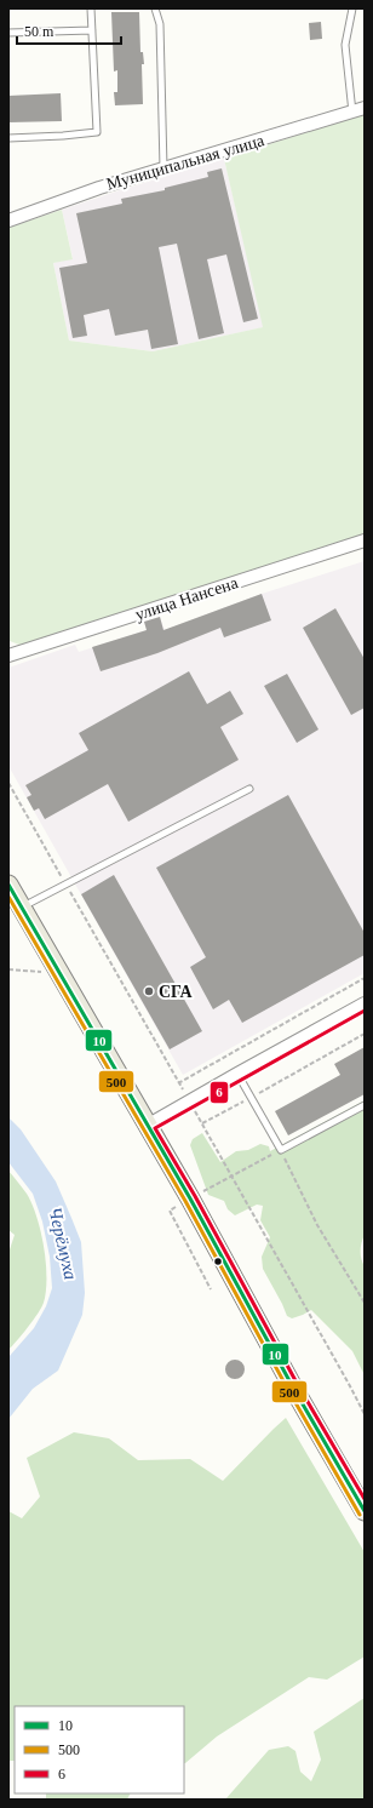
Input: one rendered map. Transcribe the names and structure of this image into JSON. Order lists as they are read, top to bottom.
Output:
{
  "streets": {
    "street": ["Муниципальная улица", "улица Нансена"]
  },
  "water": ["Черёмуха"],
  "places": ["СГА"],
  "lines": ["transit line 10", "transit line 500", "transit line 6"],
  "legend": ["10", "500", "6"],
  "scale_bar": "50 m"
}
